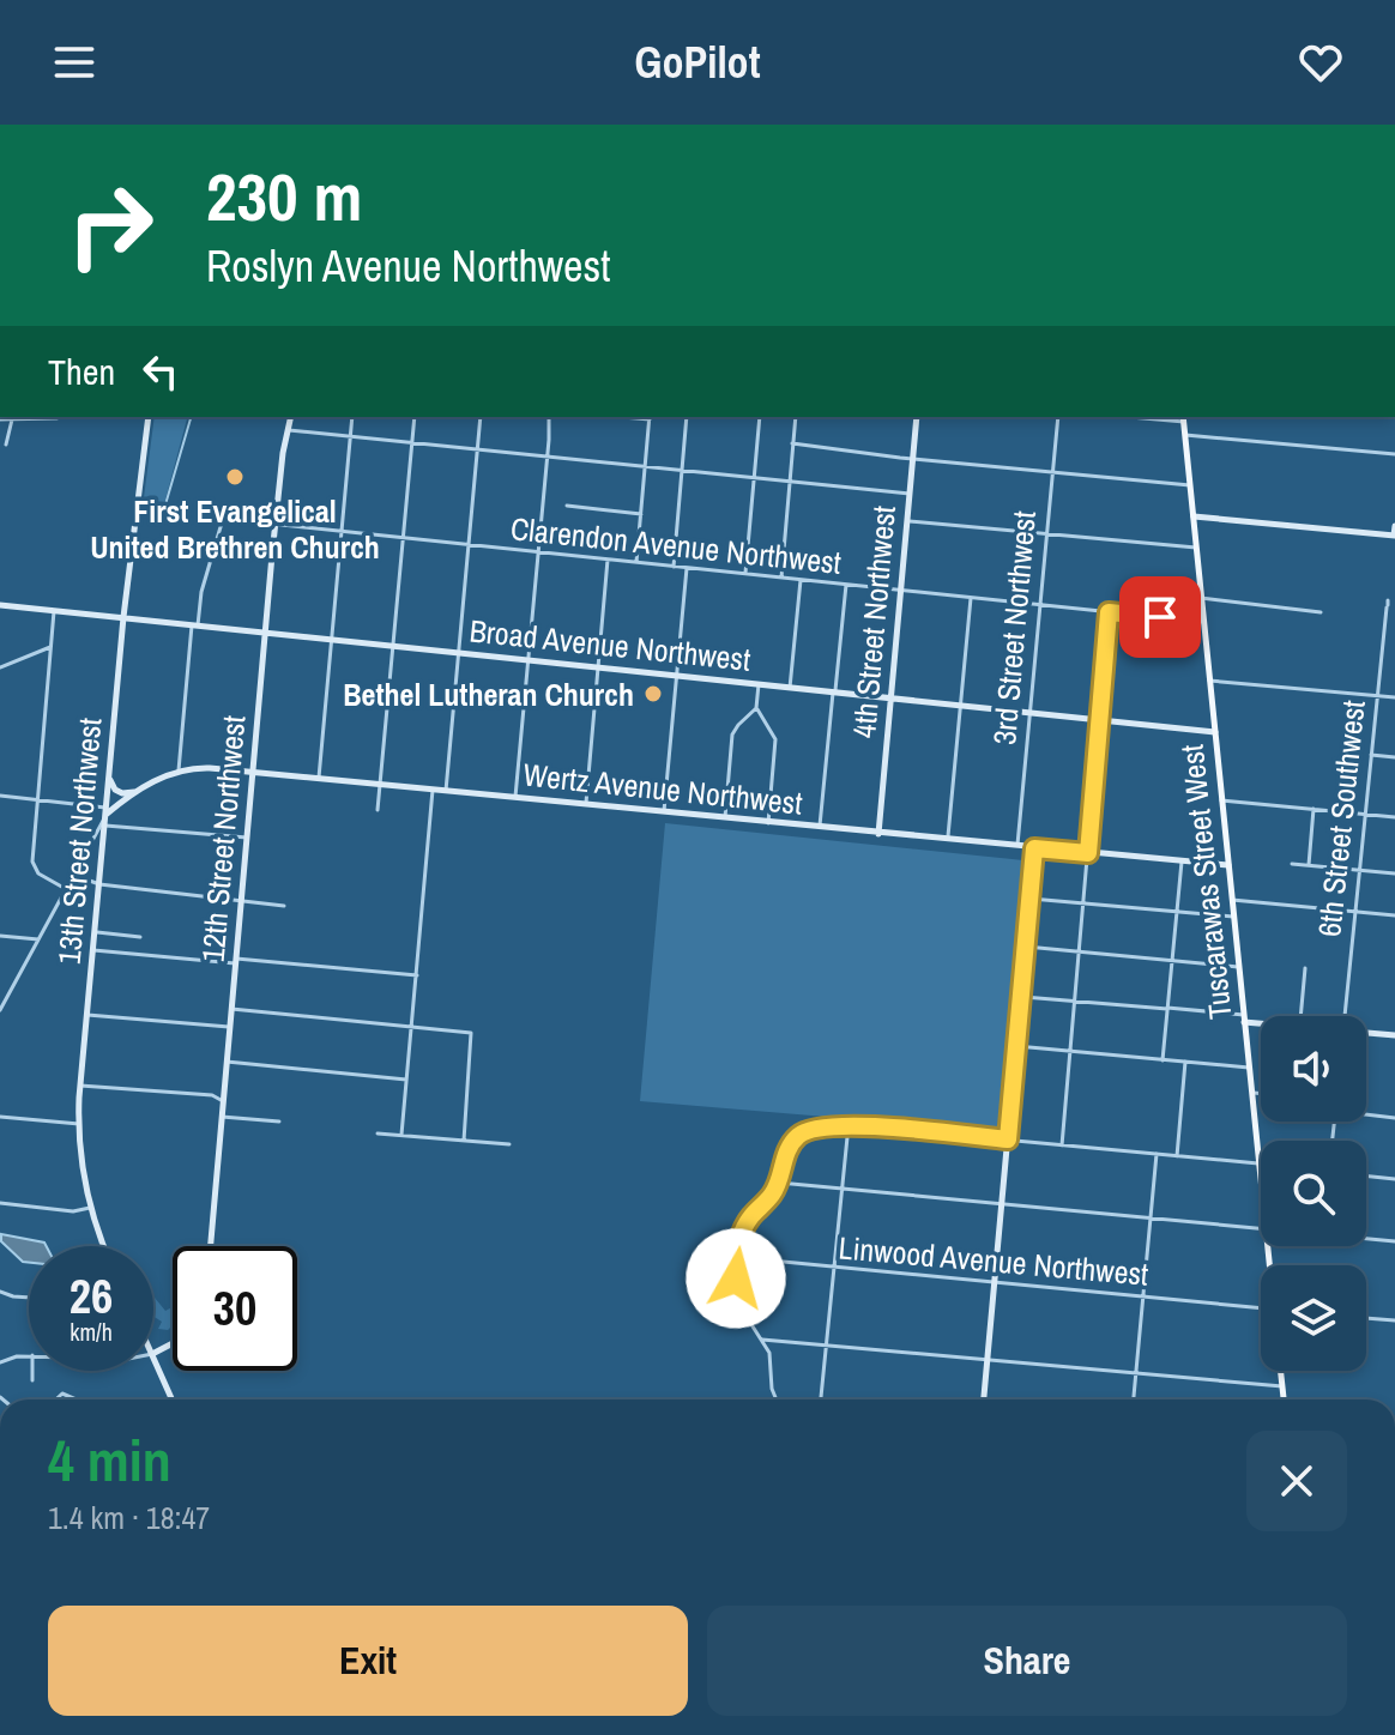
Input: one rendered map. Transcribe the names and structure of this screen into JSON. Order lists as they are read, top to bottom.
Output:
{
  "streets": {
    "main road": ["Tuscarawas Street West"],
    "street": [
      "Clarendon Avenue Northwest",
      "4th Street Northwest",
      "3rd Street Northwest",
      "Broad Avenue Northwest",
      "Wertz Avenue Northwest",
      "6th Street Southwest",
      "12th Street Northwest",
      "13th Street Northwest",
      "Linwood Avenue Northwest"
    ]
  },
  "crossings": [
    ["Clarendon Avenue Northwest", "4th Street Northwest"],
    ["Clarendon Avenue Northwest", "3rd Street Northwest"],
    ["Clarendon Avenue Northwest", "12th Street Northwest"],
    ["Clarendon Avenue Northwest", "Tuscarawas Street West"],
    ["4th Street Northwest", "Broad Avenue Northwest"],
    ["4th Street Northwest", "Wertz Avenue Northwest"],
    ["3rd Street Northwest", "Broad Avenue Northwest"],
    ["3rd Street Northwest", "Wertz Avenue Northwest"],
    ["Broad Avenue Northwest", "12th Street Northwest"],
    ["Broad Avenue Northwest", "13th Street Northwest"],
    ["Broad Avenue Northwest", "Tuscarawas Street West"],
    ["Wertz Avenue Northwest", "12th Street Northwest"],
    ["Wertz Avenue Northwest", "13th Street Northwest"],
    ["Wertz Avenue Northwest", "Tuscarawas Street West"]
  ],
  "places": ["First Evangelical United Brethren Church", "Bethel Lutheran Church"],
  "page": {
    "header": "GoPilot",
    "turn": ["230 m", "Roslyn Avenue Northwest"],
    "then": "Then",
    "speed": "26 km/h",
    "limit": "30",
    "heading": ["4 min", "1.4 km · 18:47"],
    "buttons": ["Exit", "Share"]
  }
}
